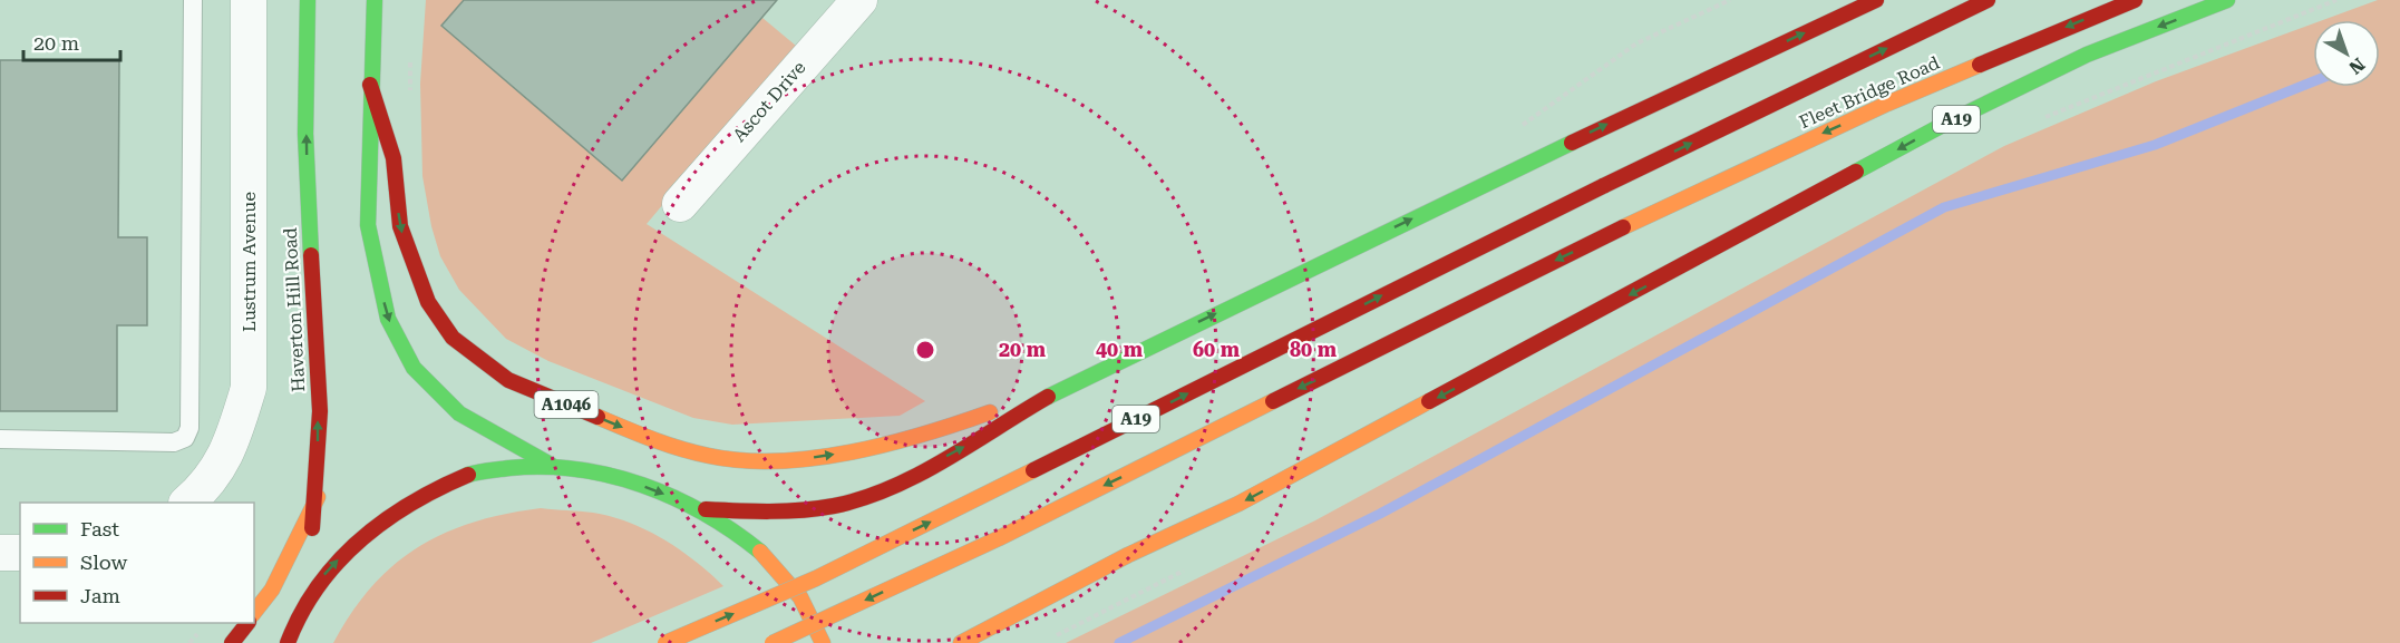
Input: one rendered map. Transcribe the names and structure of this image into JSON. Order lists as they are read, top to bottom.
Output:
{
  "streets": {
    "main road": [
      "Fleet Bridge Road",
      "A19",
      "Haverton Hill Road",
      "A1046"
    ],
    "street": ["Ascot Drive", "Lustrum Avenue"]
  },
  "one_way": ["Haverton Hill Road"],
  "legend": ["Fast", "Slow", "Jam"],
  "scale_bar": "20 m",
  "north": "bottom right",
  "rings": [
    "20 m",
    "40 m",
    "60 m",
    "80 m"
  ]
}
